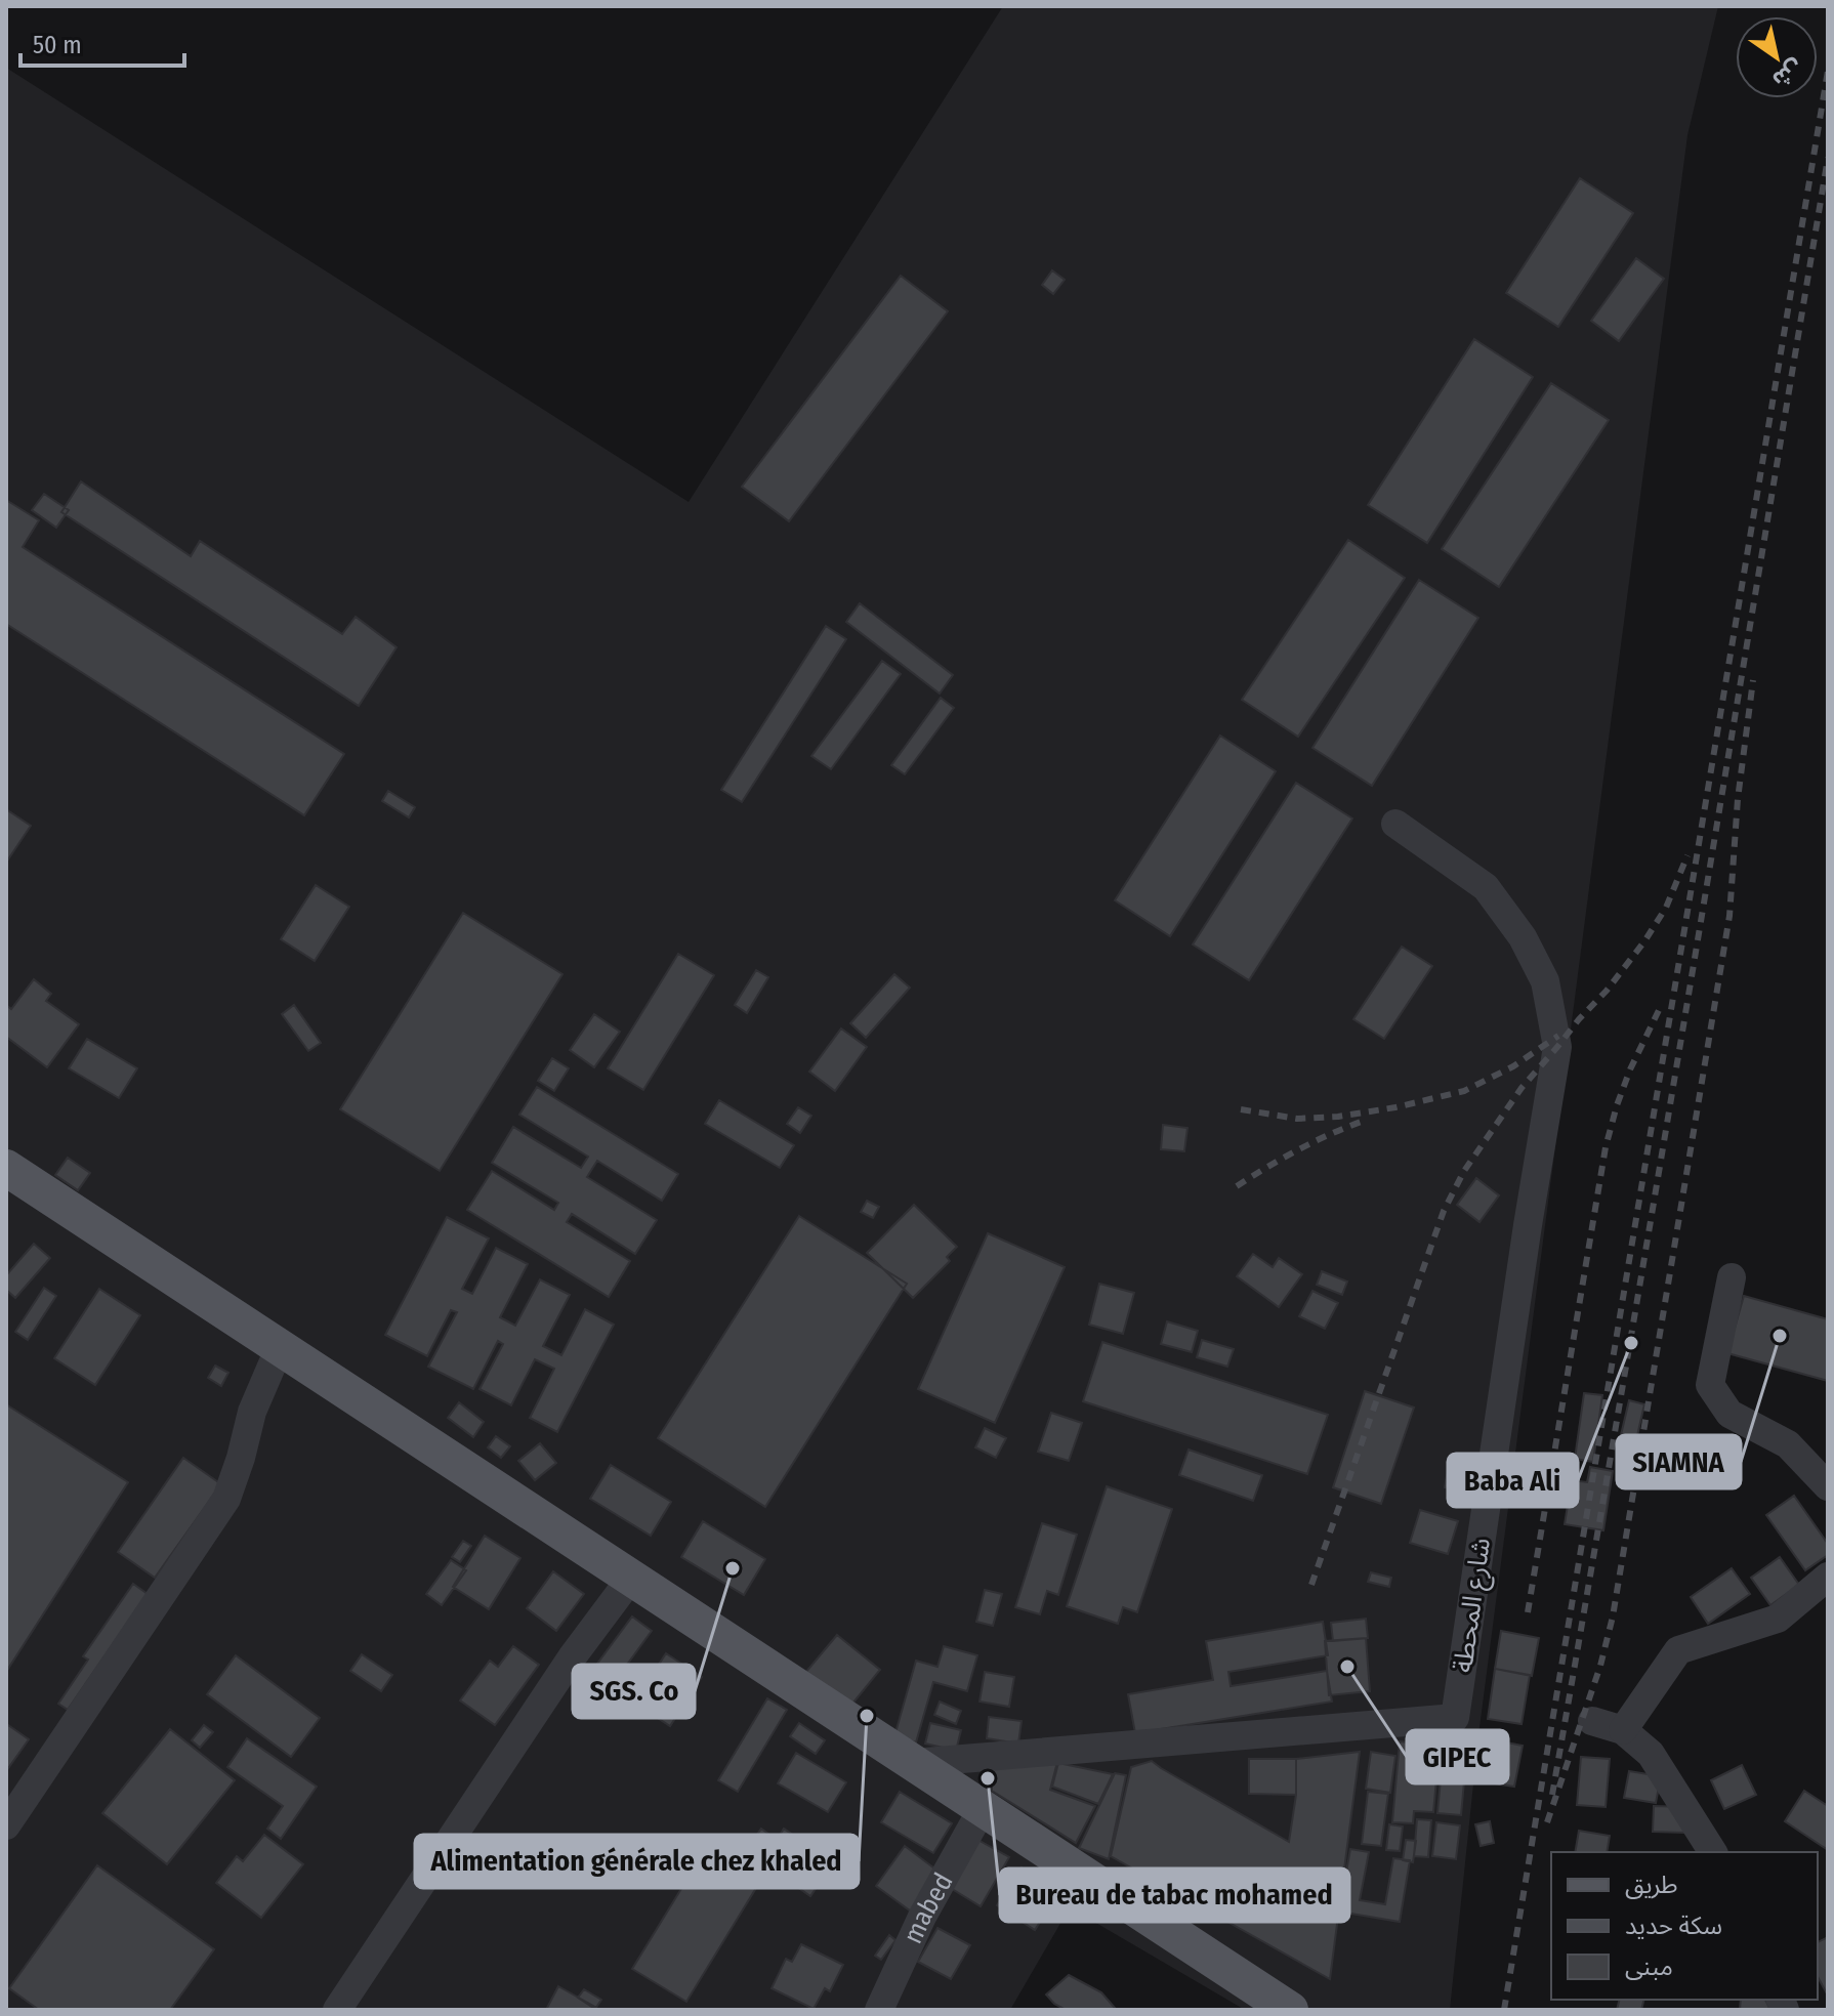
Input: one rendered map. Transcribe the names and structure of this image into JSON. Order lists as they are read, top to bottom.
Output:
{
  "streets": {
    "street": ["شارع المحطة", "mabed"]
  },
  "places": [
    "SIAMNA",
    "Baba Ali",
    "SGS. Co",
    "GIPEC",
    "Alimentation générale chez khaled",
    "Bureau de tabac mohamed"
  ],
  "legend": ["طريق", "سكة حديد", "مبنى"],
  "scale_bar": "50 m",
  "north": "bottom right"
}
